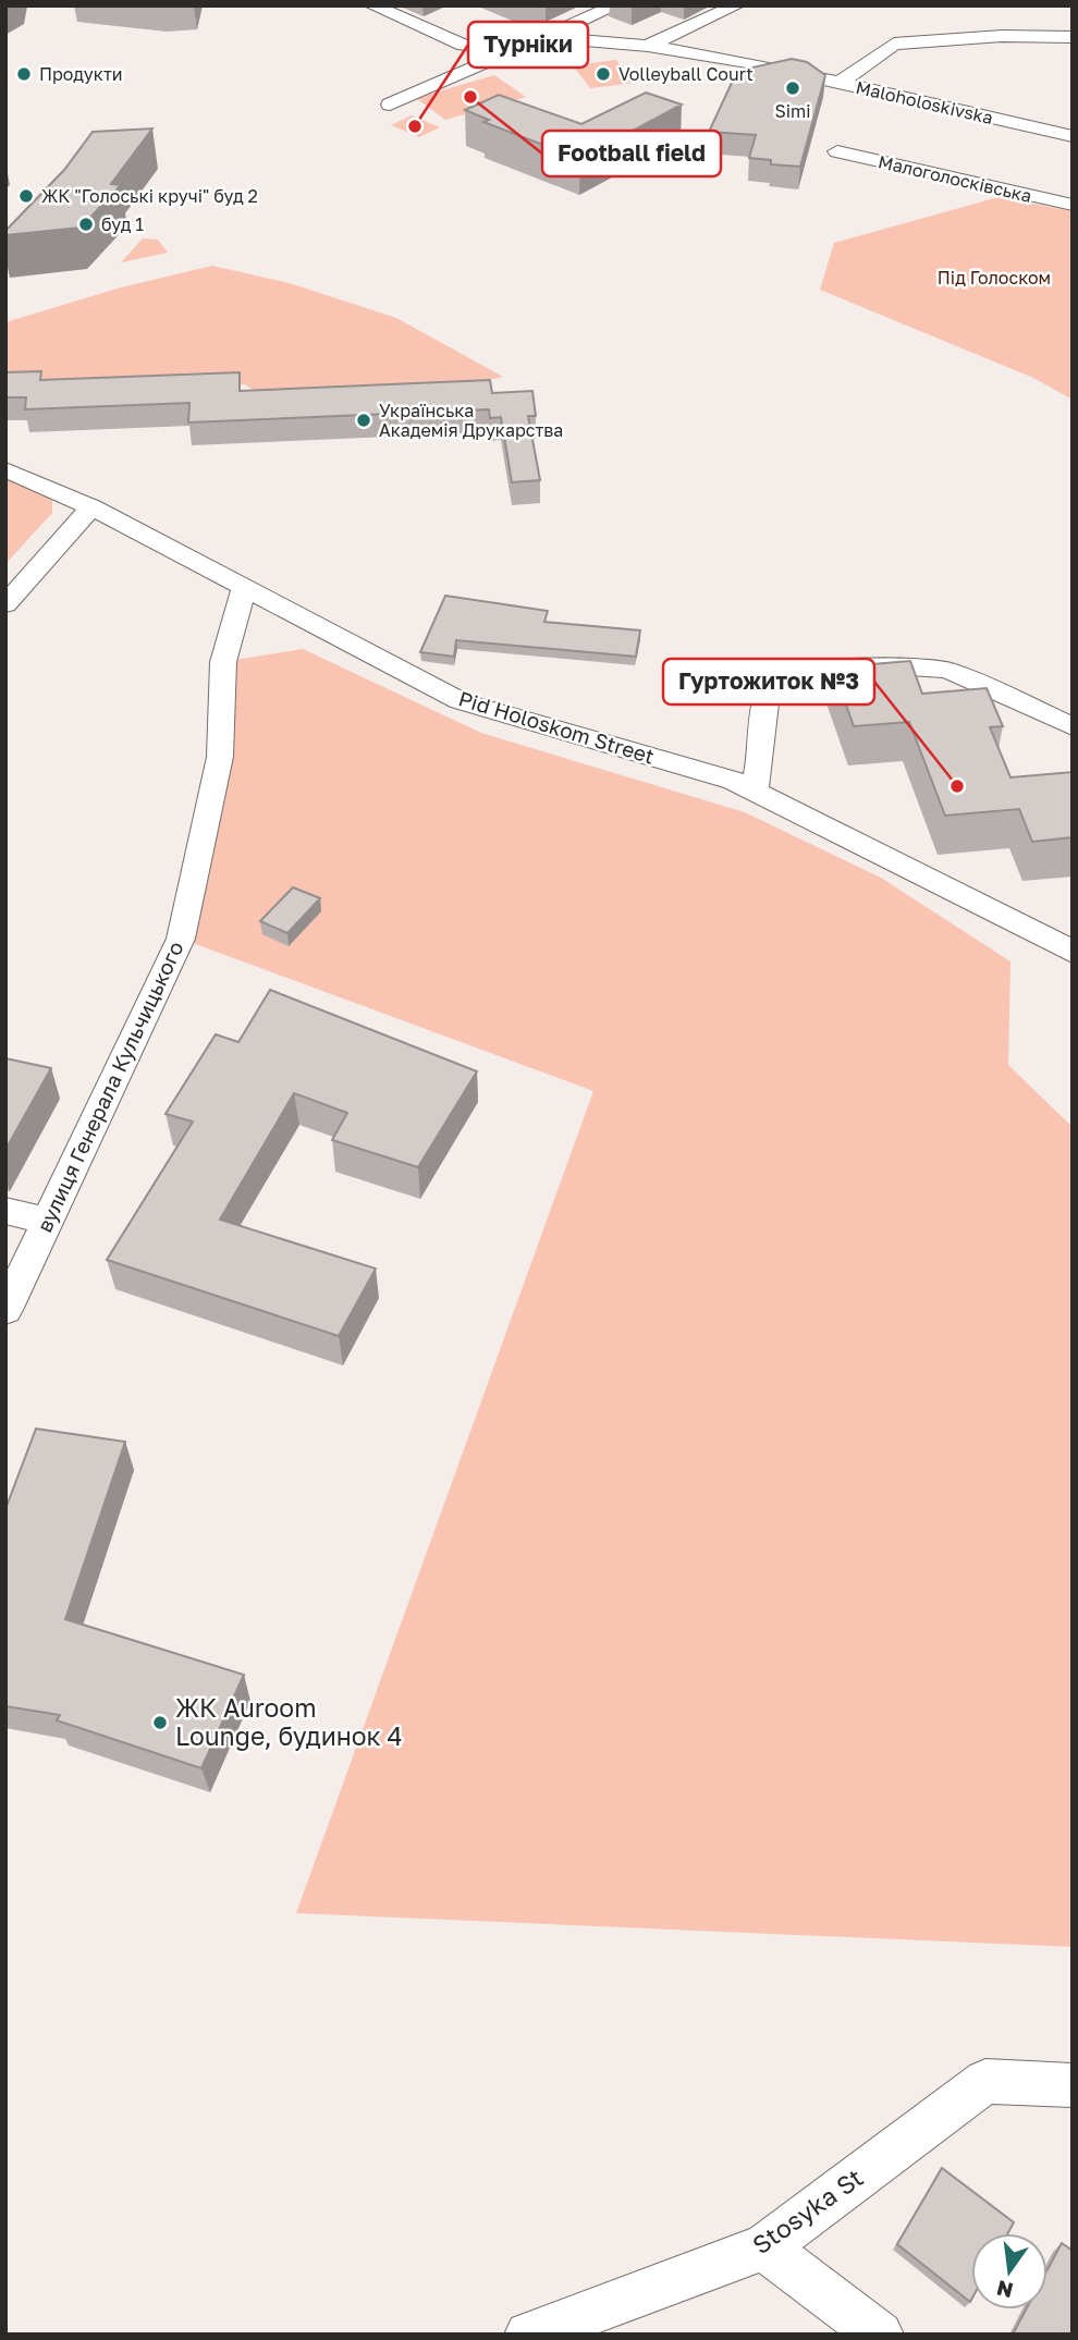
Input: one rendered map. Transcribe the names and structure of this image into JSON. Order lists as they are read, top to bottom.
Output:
{
  "streets": {
    "street": [
      "Maloholoskivska",
      "Малоголосківська",
      "Pid Holoskom Street",
      "вулиця Генерала Кульчицького",
      "Stosyka St"
    ]
  },
  "crossings": [
    ["Pid Holoskom Street", "вулиця Генерала Кульчицького"]
  ],
  "parks": ["Під Голоском"],
  "places": [
    "Продукти",
    "Volleyball Court",
    "Simi",
    "Football field",
    "Турніки",
    "ЖК \"Голоські кручі\" буд 2",
    "буд 1",
    "Українська Академія Друкарства",
    "Гуртожиток №3",
    "ЖК Auroom Lounge, будинок 4"
  ],
  "north": "bottom"
}
